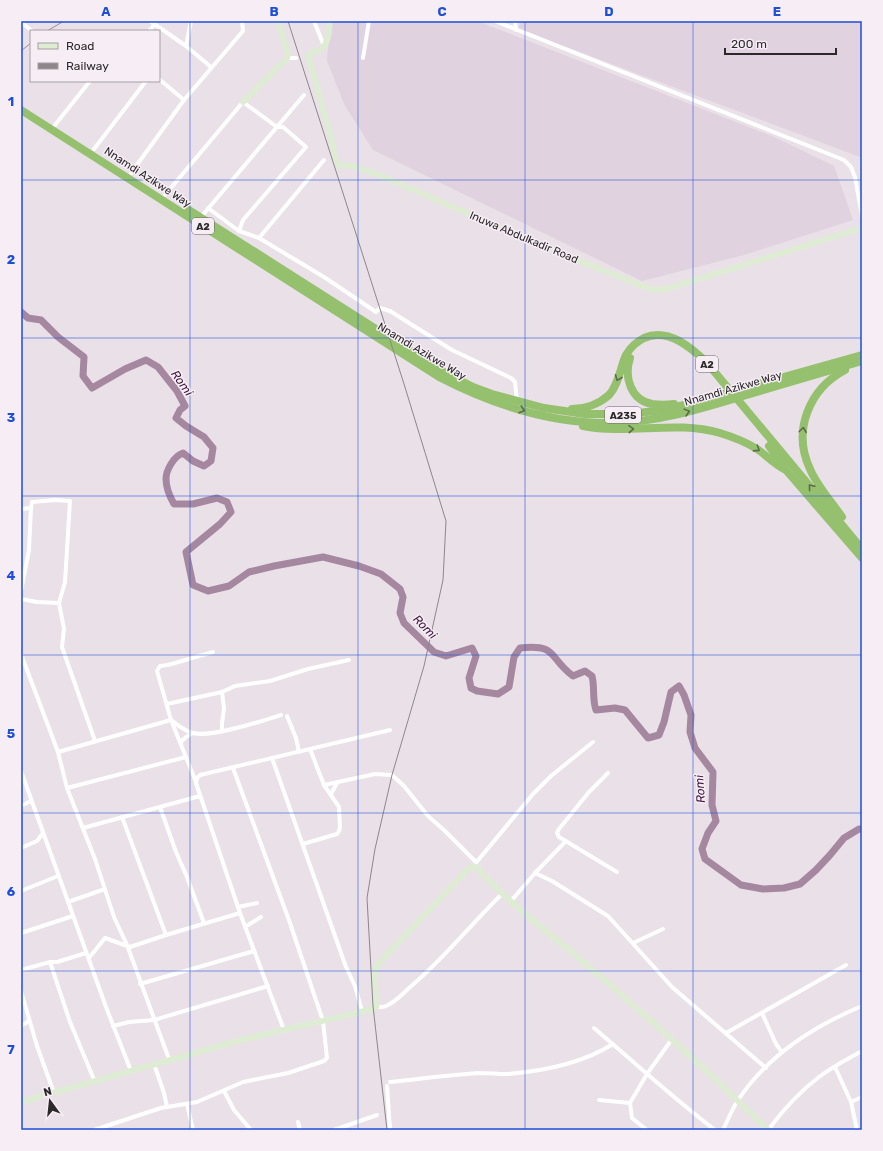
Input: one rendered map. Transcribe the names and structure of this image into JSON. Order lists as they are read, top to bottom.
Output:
{
  "streets": {
    "highway": ["Nnamdi Azikwe Way", "A2", "A235"],
    "street": ["Inuwa Abdulkadir Road"]
  },
  "crossings": [
    ["Nnamdi Azikwe Way", "A2"]
  ],
  "water": ["Romi"],
  "legend": ["Road", "Railway"],
  "scale_bar": "200 m",
  "north": "top",
  "grid": {
    "columns": [
      "A",
      "B",
      "C",
      "D",
      "E"
    ],
    "rows": [
      "1",
      "2",
      "3",
      "4",
      "5",
      "6",
      "7"
    ]
  }
}
